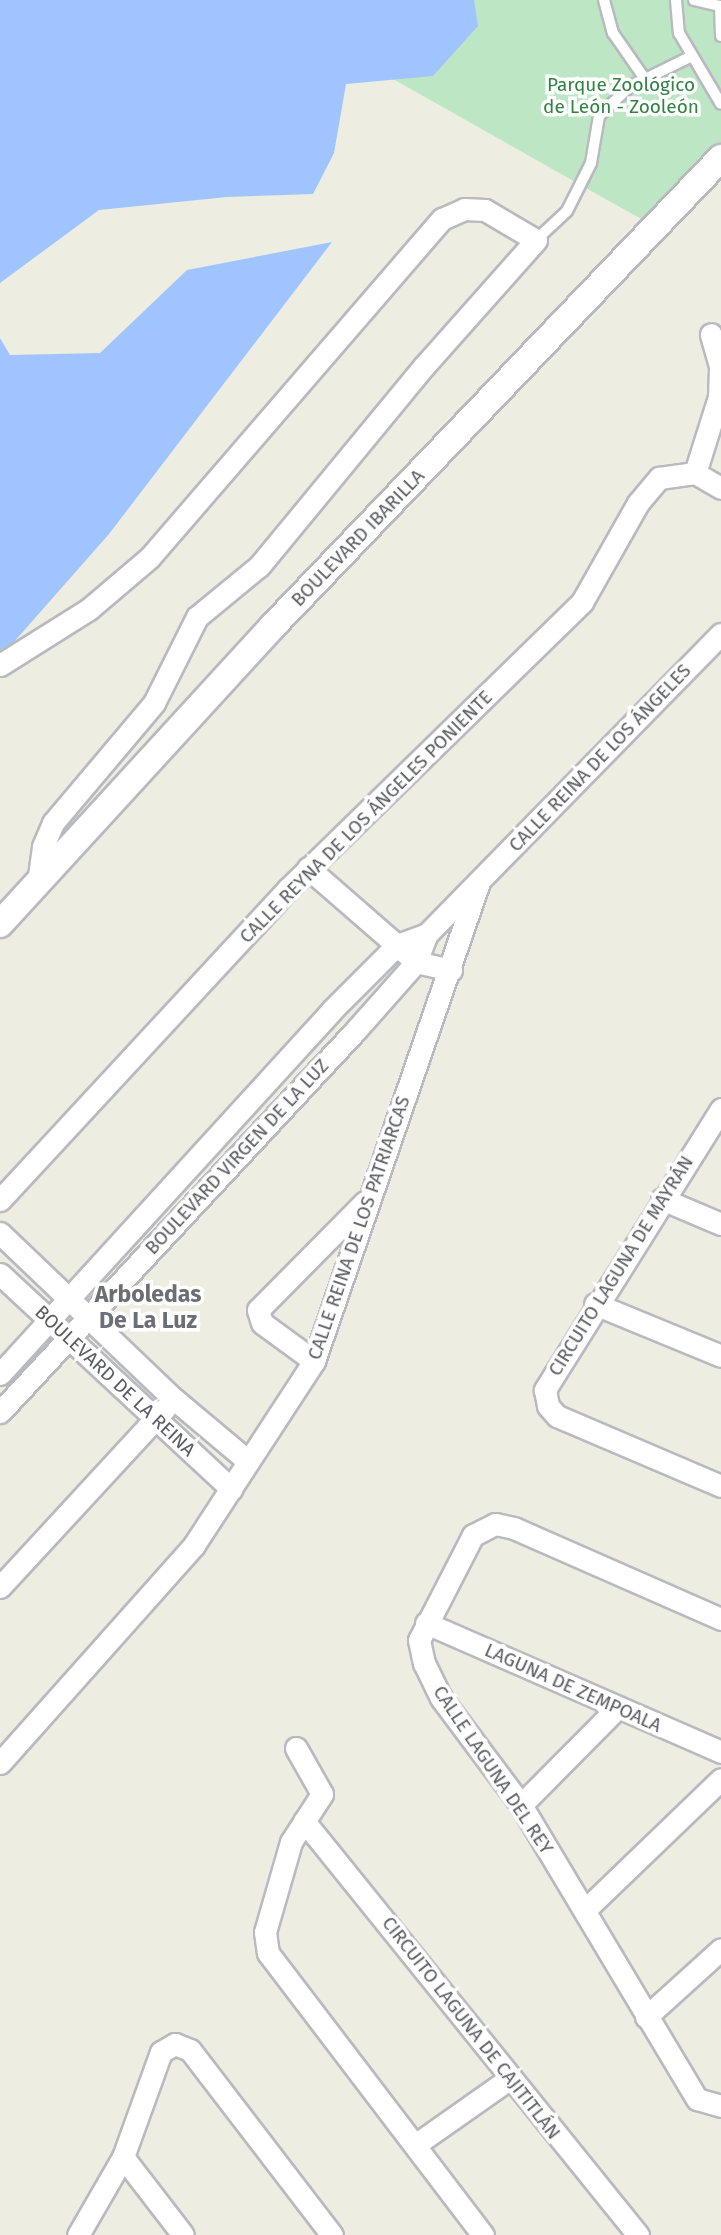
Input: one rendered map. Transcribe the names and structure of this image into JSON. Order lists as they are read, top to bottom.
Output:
{
  "streets": {
    "street": [
      "BOULEVARD IBARILLA",
      "CALLE REINA DE LOS ÁNGELES",
      "CALLE REYNA DE LOS ÁNGELES PONIENTE",
      "BOULEVARD VIRGEN DE LA LUZ",
      "CALLE REINA DE LOS PATRIARCAS",
      "CIRCUITO LAGUNA DE MAYRÁN",
      "BOULEVARD DE LA REINA",
      "LAGUNA DE ZEMPOALA",
      "CALLE LAGUNA DEL REY",
      "CIRCUITO LAGUNA DE CAJITITLÁN"
    ]
  },
  "crossings": [
    ["CALLE REINA DE LOS ÁNGELES", "BOULEVARD VIRGEN DE LA LUZ"],
    ["CALLE REINA DE LOS ÁNGELES", "CALLE REINA DE LOS PATRIARCAS"],
    ["BOULEVARD VIRGEN DE LA LUZ", "BOULEVARD DE LA REINA"],
    ["CALLE REINA DE LOS PATRIARCAS", "BOULEVARD DE LA REINA"],
    ["LAGUNA DE ZEMPOALA", "CALLE LAGUNA DEL REY"]
  ],
  "districts": ["Arboledas De La Luz"],
  "parks": ["Parque Zoológico de León - Zooleón"]
}
